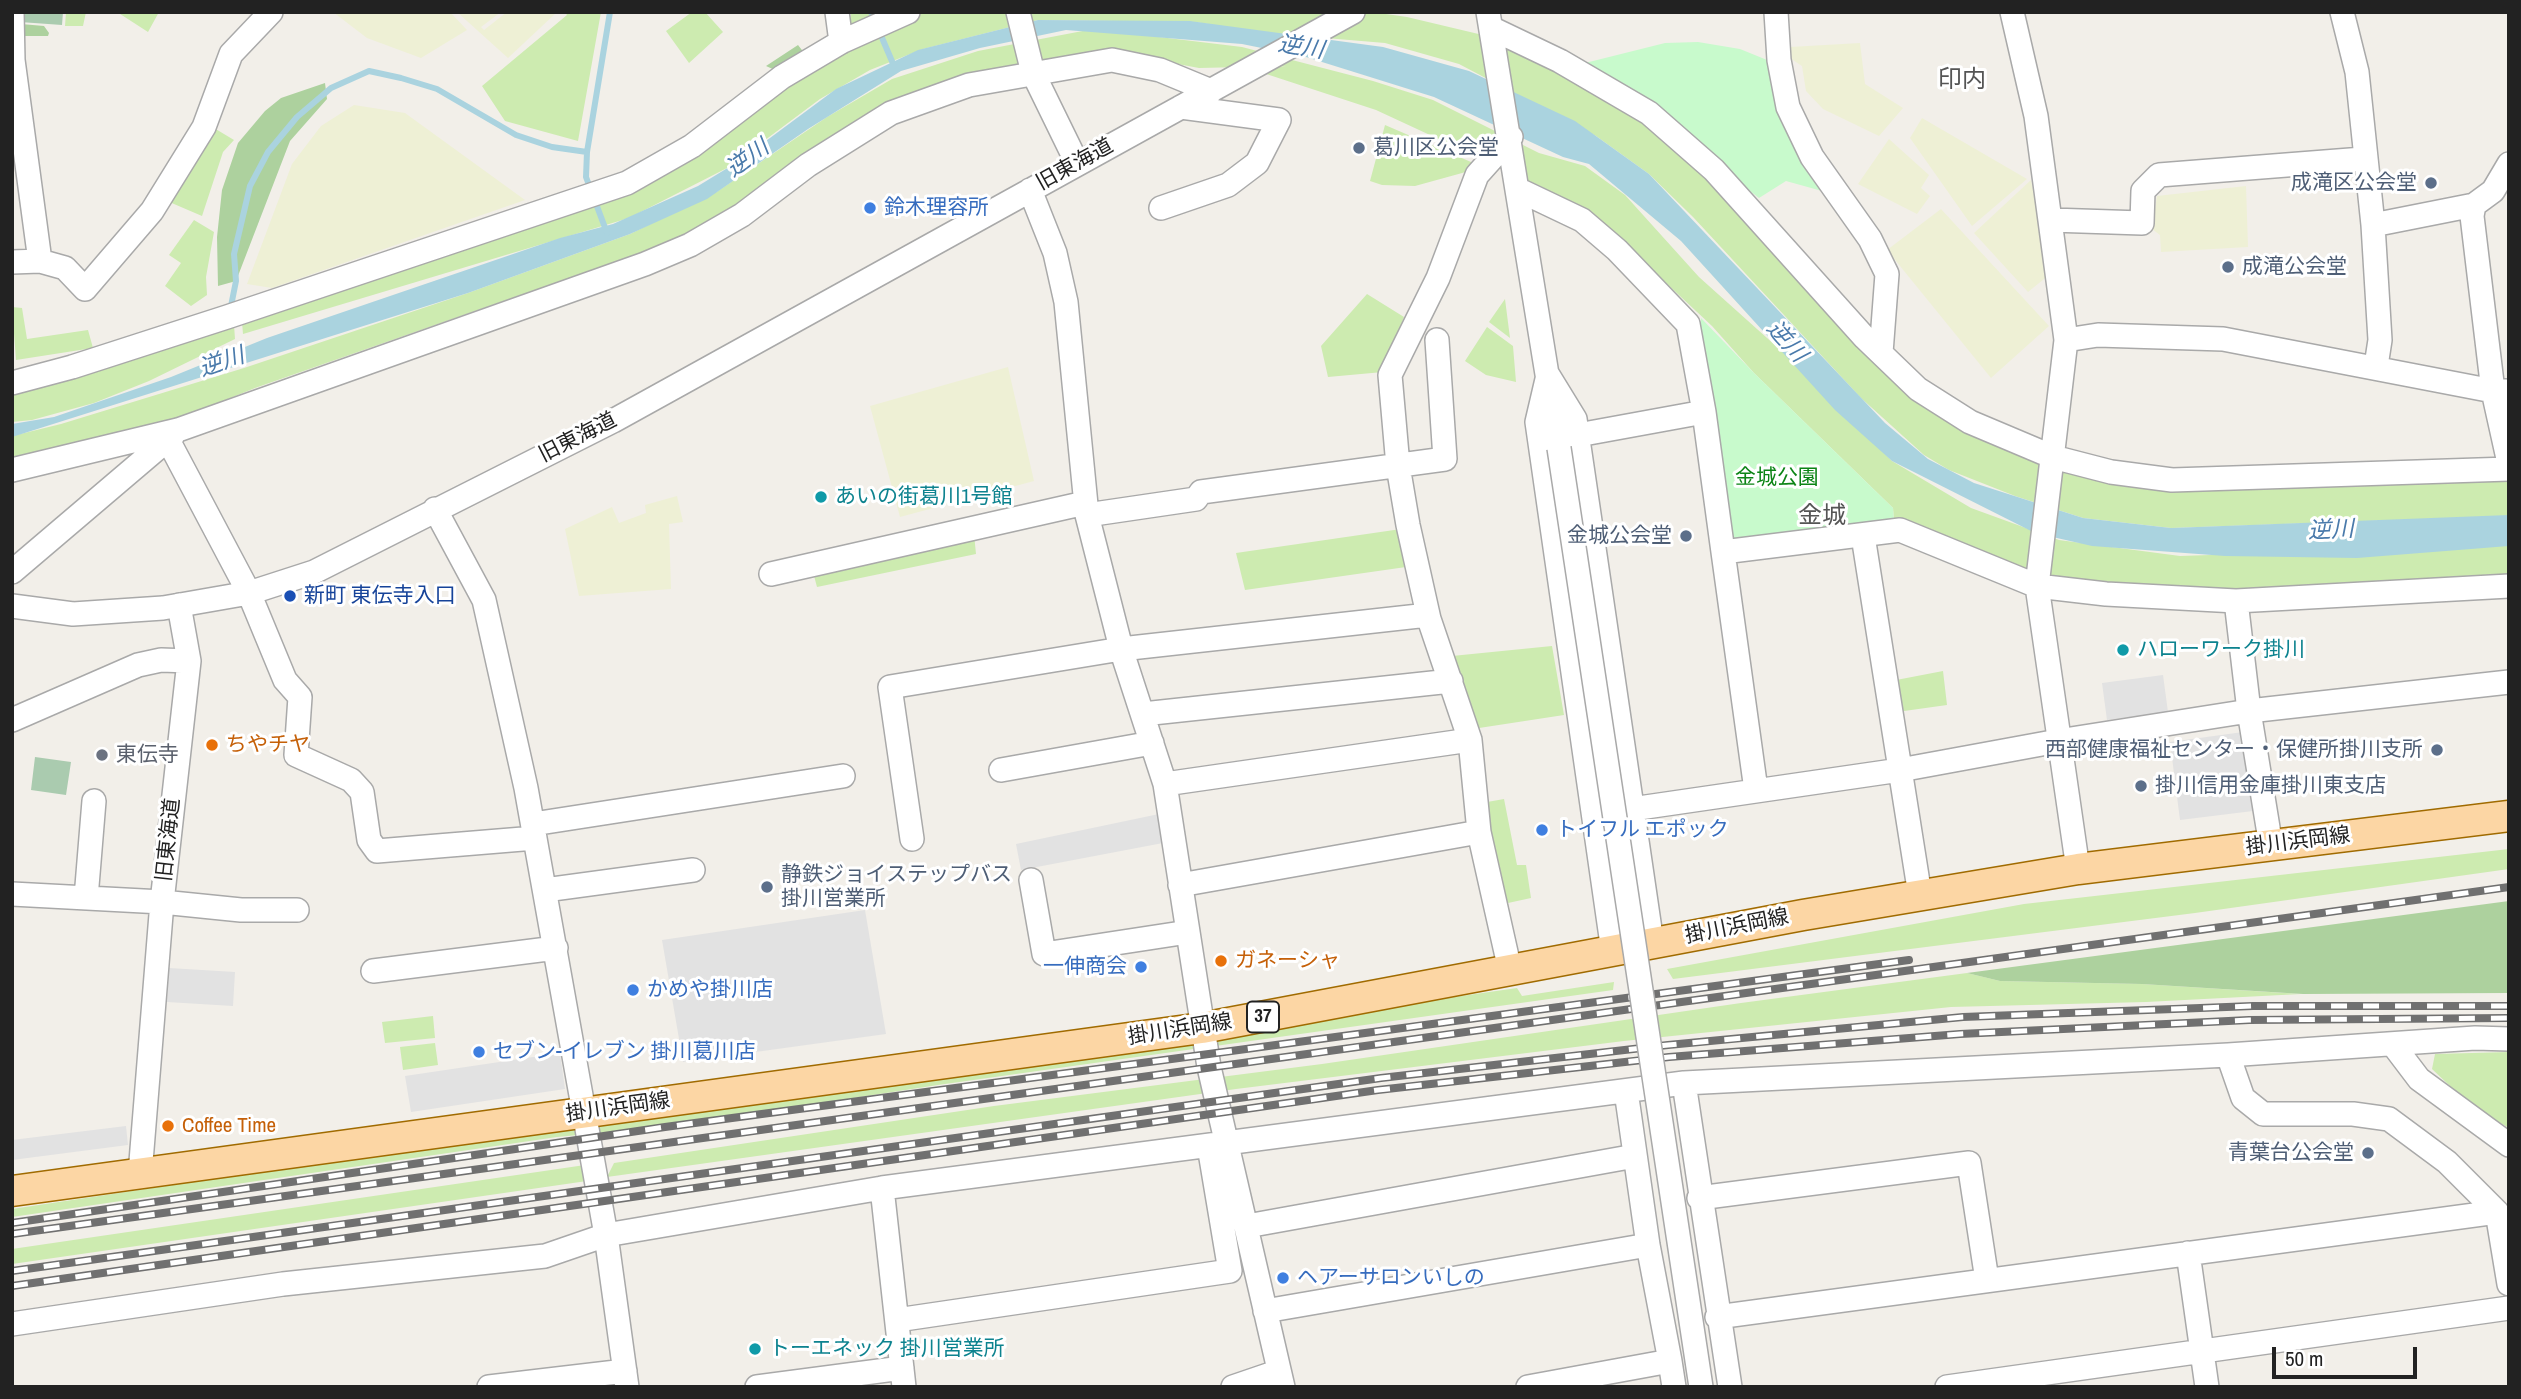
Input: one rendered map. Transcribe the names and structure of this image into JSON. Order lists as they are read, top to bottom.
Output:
{
  "streets": {
    "main road": ["掛川浜岡線", "37"],
    "street": ["旧東海道"]
  },
  "districts": ["印内", "金城"],
  "water": ["逆川"],
  "parks": ["金城公園"],
  "places": [
    "葛川区公会堂",
    "成滝区公会堂",
    "鈴木理容所",
    "成滝公会堂",
    "あいの街葛川1号館",
    "金城公会堂",
    "新町 東伝寺入口",
    "ハローワーク掛川",
    "ちやチヤ",
    "西部健康福祉センター・保健所掛川支所",
    "東伝寺",
    "掛川信用金庫掛川東支店",
    "トイフル エポック",
    "静鉄ジョイステップバス 掛川営業所",
    "ガネーシャ",
    "一伸商会",
    "かめや掛川店",
    "セブン-イレブン 掛川葛川店",
    "Coffee Time",
    "青葉台公会堂",
    "ヘアーサロンいしの",
    "トーエネック 掛川営業所"
  ],
  "scale_bar": "50 m"
}
